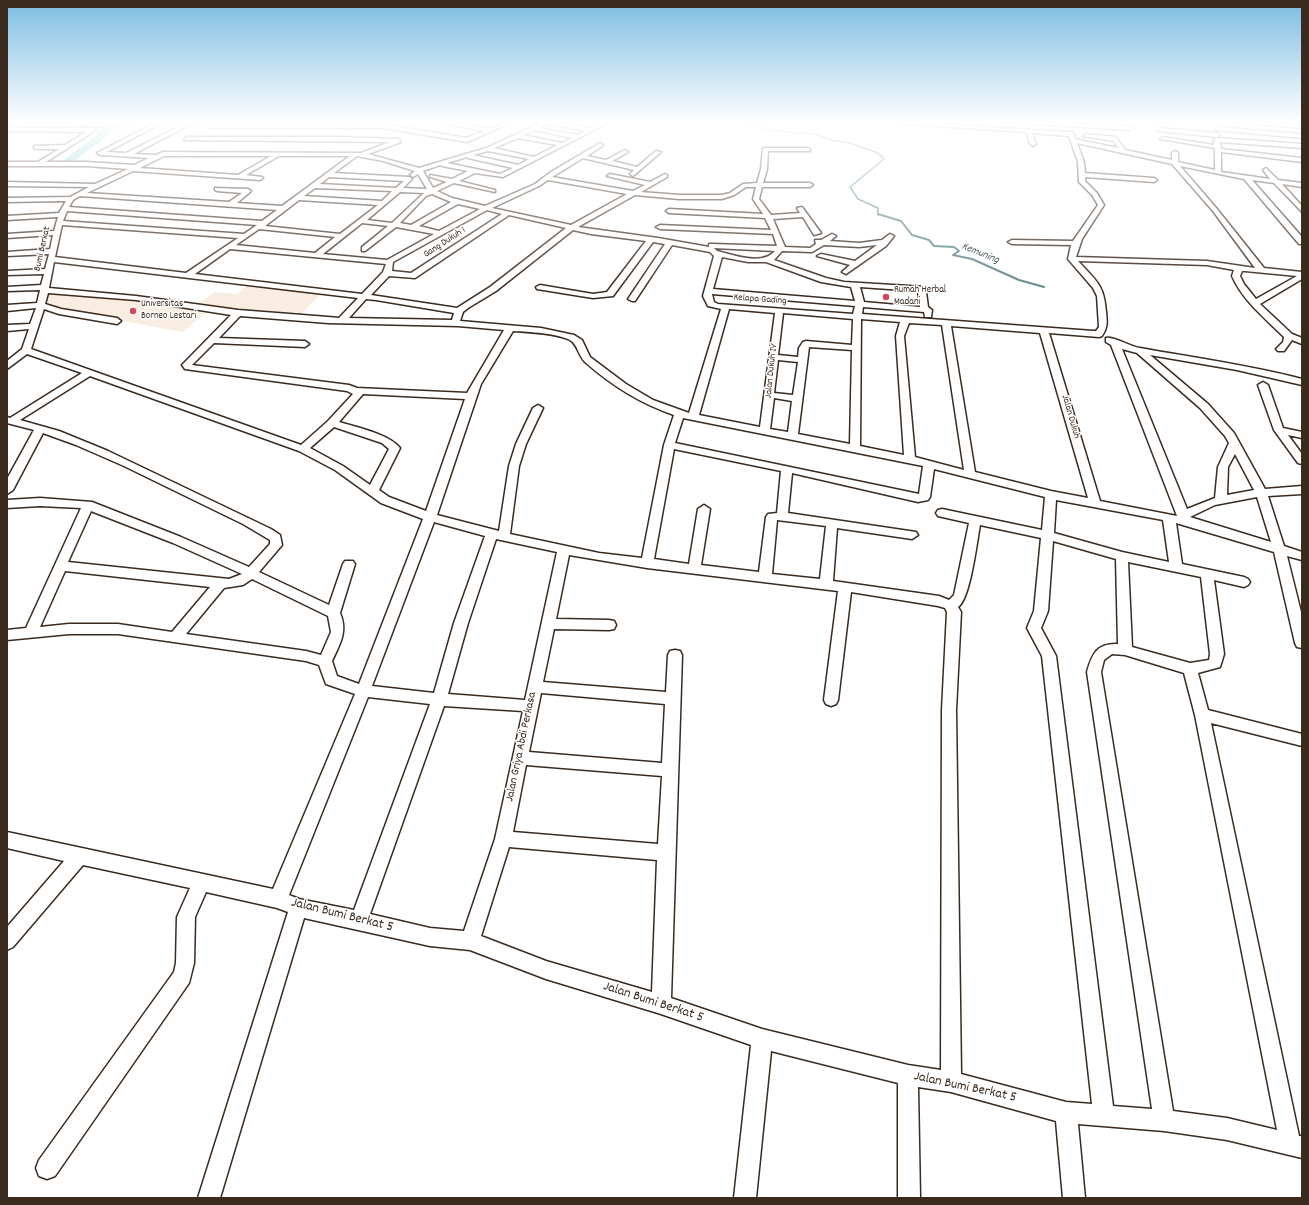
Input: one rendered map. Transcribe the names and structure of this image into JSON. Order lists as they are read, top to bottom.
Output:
{
  "streets": {
    "street": [
      "Gang Dukuh 1",
      "Bumi Berkat",
      "Kelapa Gading",
      "Jalan Dukuh IV",
      "Jalan Dukuh",
      "Jalan Griya Abdi Perkasa",
      "Jalan Bumi Berkat 5"
    ]
  },
  "crossings": [
    ["Kelapa Gading", "Jalan Dukuh IV"],
    ["Kelapa Gading", "Jalan Dukuh"],
    ["Jalan Griya Abdi Perkasa", "Jalan Bumi Berkat 5"]
  ],
  "water": ["Kemuning"],
  "places": ["Rumah Herbal Madani", "Universitas Borneo Lestari"]
}
